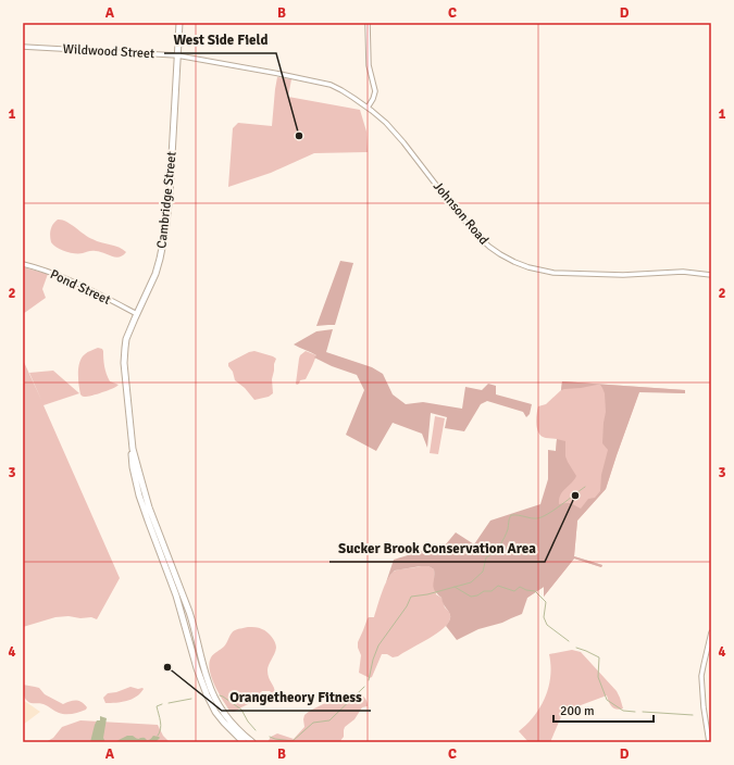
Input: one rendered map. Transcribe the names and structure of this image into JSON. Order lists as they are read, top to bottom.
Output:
{
  "streets": {
    "highway": ["Cambridge Street"],
    "street": ["Wildwood Street", "Johnson Road", "Pond Street"]
  },
  "crossings": [
    ["Wildwood Street", "Cambridge Street"],
    ["Wildwood Street", "Johnson Road"],
    ["Cambridge Street", "Pond Street"]
  ],
  "places": ["West Side Field", "Sucker Brook Conservation Area", "Orangetheory Fitness"],
  "scale_bar": "200 m",
  "grid": {
    "columns": [
      "A",
      "B",
      "C",
      "D"
    ],
    "rows": [
      "1",
      "2",
      "3",
      "4"
    ]
  }
}
